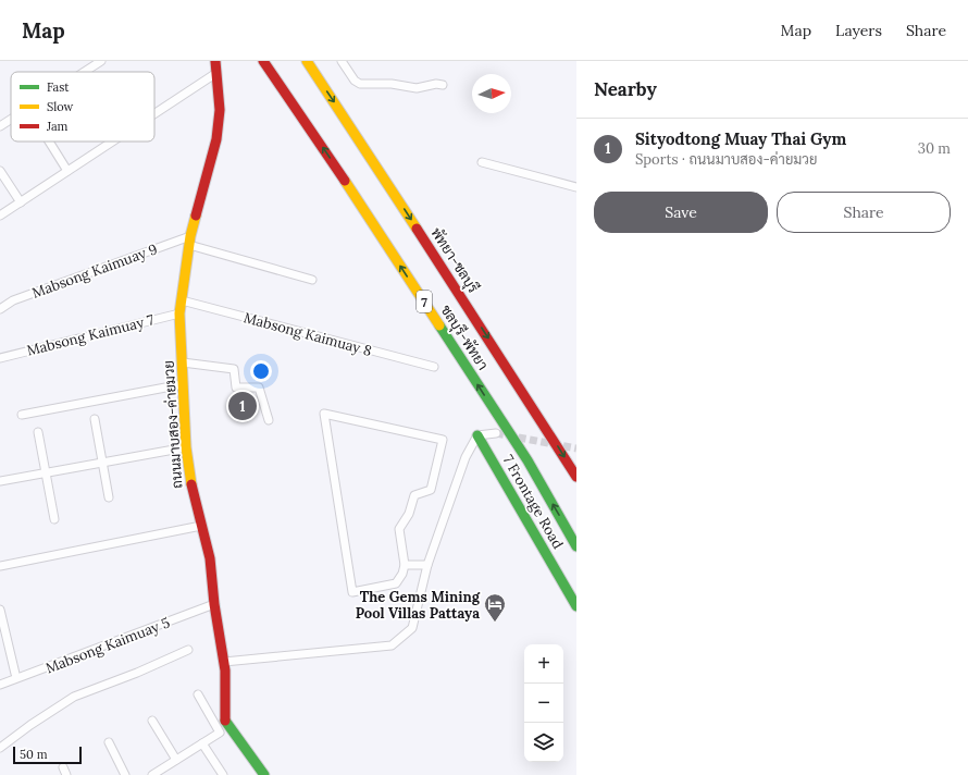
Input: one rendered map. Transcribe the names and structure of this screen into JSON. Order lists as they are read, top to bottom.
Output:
{
  "streets": {
    "main road": [
      "พัทยา-ชลบุรี",
      "7",
      "ชลบุรี-พัทยา",
      "ถนนมาบสอง-ค่ายมวย",
      "7 Frontage Road"
    ],
    "street": [
      "Mabsong Kaimuay 9",
      "Mabsong Kaimuay 8",
      "Mabsong Kaimuay 7",
      "Mabsong Kaimuay 5"
    ]
  },
  "crossings": [
    ["Mabsong Kaimuay 9", "ถนนมาบสอง-ค่ายมวย"],
    ["Mabsong Kaimuay 8", "ถนนมาบสอง-ค่ายมวย"],
    ["Mabsong Kaimuay 7", "ถนนมาบสอง-ค่ายมวย"],
    ["ถนนมาบสอง-ค่ายมวย", "Mabsong Kaimuay 5"]
  ],
  "one_way": ["พัทยา-ชลบุรี", "ชลบุรี-พัทยา"],
  "places": {
    "hotel": ["The Gems Mining Pool Villas Pattaya"]
  },
  "legend": ["Fast", "Slow", "Jam"],
  "scale_bar": "50 m",
  "north": "right",
  "page": {
    "header": "Map",
    "nav": ["Map", "Layers", "Share"],
    "heading": "Nearby",
    "list": [
      {
        "mark": "1",
        "name": "Sityodtong Muay Thai Gym",
        "note": "Sports · ถนนมาบสอง-ค่ายมวย",
        "value": "30 m"
      }
    ],
    "buttons": ["Save", "Share"],
    "pins": "1",
    "map_buttons": ["+", "−"],
    "scale": "50 m"
  }
}
